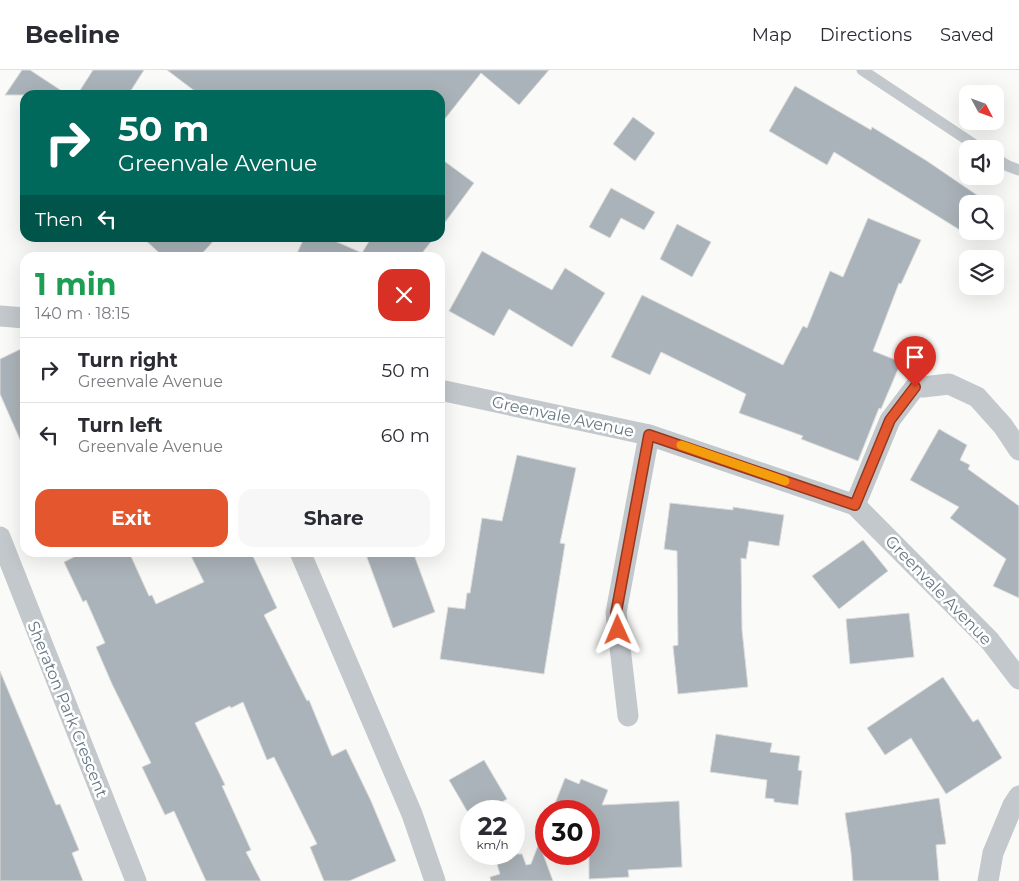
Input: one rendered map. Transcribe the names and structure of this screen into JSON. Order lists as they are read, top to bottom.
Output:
{
  "streets": {
    "street": ["Greenvale Avenue", "Sheraton Park Crescent"]
  },
  "north": "bottom right",
  "page": {
    "header": "Beeline",
    "nav": ["Map", "Directions", "Saved"],
    "turn": ["50 m", "Greenvale Avenue"],
    "then": "Then",
    "heading": ["1 min", "140 m · 18:15"],
    "list": [
      {
        "name": "Turn right",
        "note": "Greenvale Avenue",
        "value": "50 m"
      },
      {
        "name": "Turn left",
        "note": "Greenvale Avenue",
        "value": "60 m"
      }
    ],
    "buttons": ["Exit", "Share"],
    "speed": "22 km/h",
    "limit": "30"
  }
}
